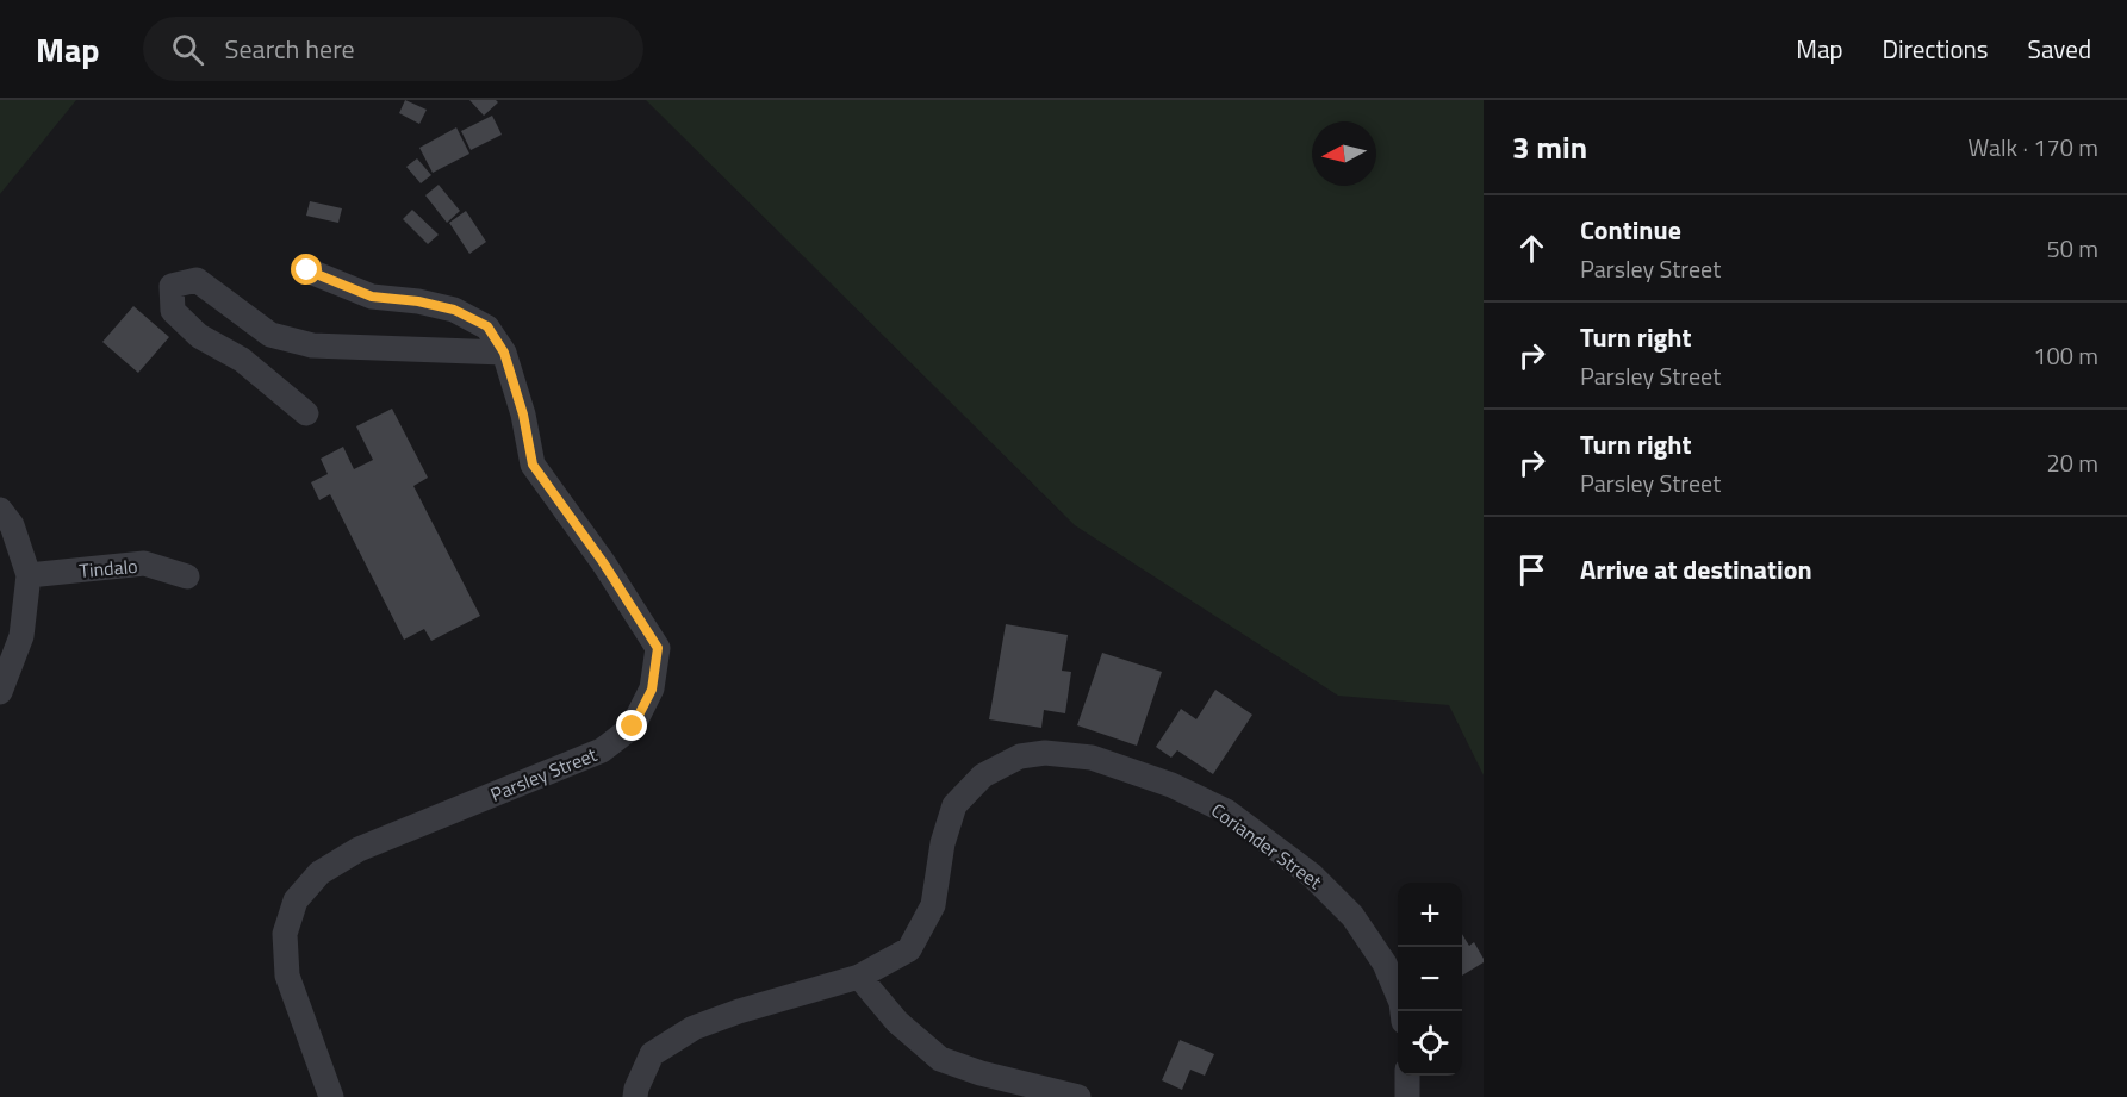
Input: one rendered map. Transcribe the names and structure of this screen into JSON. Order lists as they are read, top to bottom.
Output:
{
  "streets": {
    "street": ["Tindalo", "Parsley Street", "Coriander Street"]
  },
  "north": "left",
  "page": {
    "header": "Map",
    "search": "Search here",
    "nav": ["Map", "Directions", "Saved"],
    "heading": ["3 min", "Walk · 170 m"],
    "list": [
      ["Continue", "Parsley Street", "50 m"],
      ["Turn right", "Parsley Street", "100 m"],
      ["Turn right", "Parsley Street", "20 m"],
      "Arrive at destination"
    ],
    "map_buttons": ["+", "−"]
  }
}
